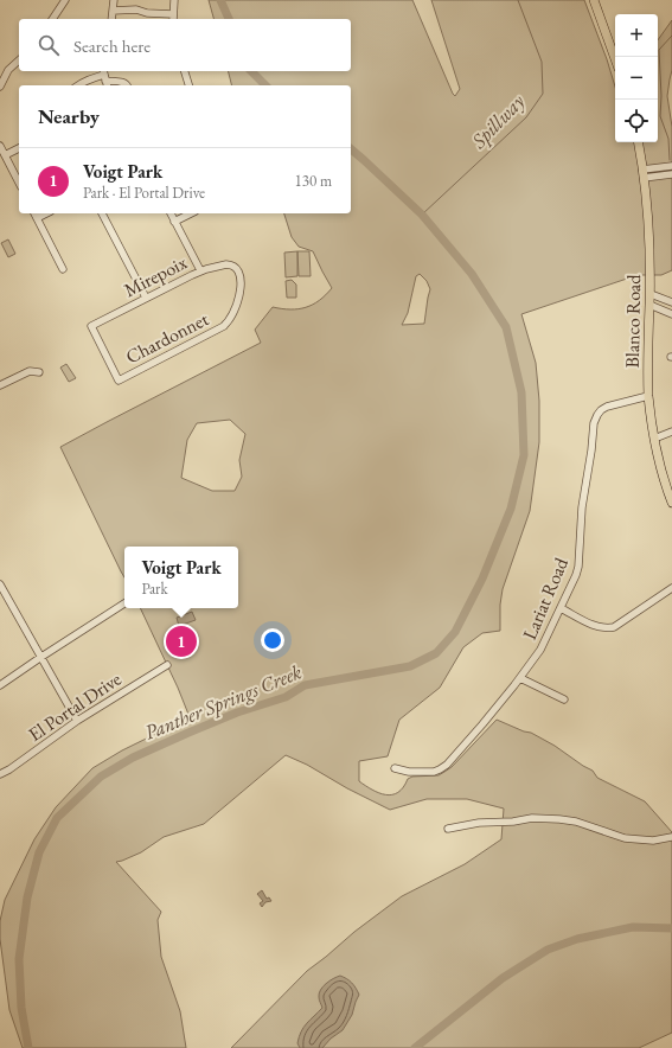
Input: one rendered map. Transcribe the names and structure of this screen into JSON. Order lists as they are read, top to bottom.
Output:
{
  "streets": {
    "main road": ["Blanco Road"],
    "street": [
      "Mirepoix",
      "Chardonnet",
      "Lariat Road",
      "El Portal Drive"
    ]
  },
  "crossings": [
    ["Mirepoix", "Chardonnet"],
    ["Blanco Road", "Lariat Road"]
  ],
  "water": ["Spillway", "Panther Springs Creek"],
  "page": {
    "map_buttons": ["+", "−"],
    "search": "Search here",
    "heading": "Nearby",
    "list": [
      {
        "mark": "1",
        "name": "Voigt Park",
        "note": "Park · El Portal Drive",
        "value": "130 m"
      }
    ],
    "popup": ["Voigt Park", "Park"],
    "pins": "1"
  }
}
